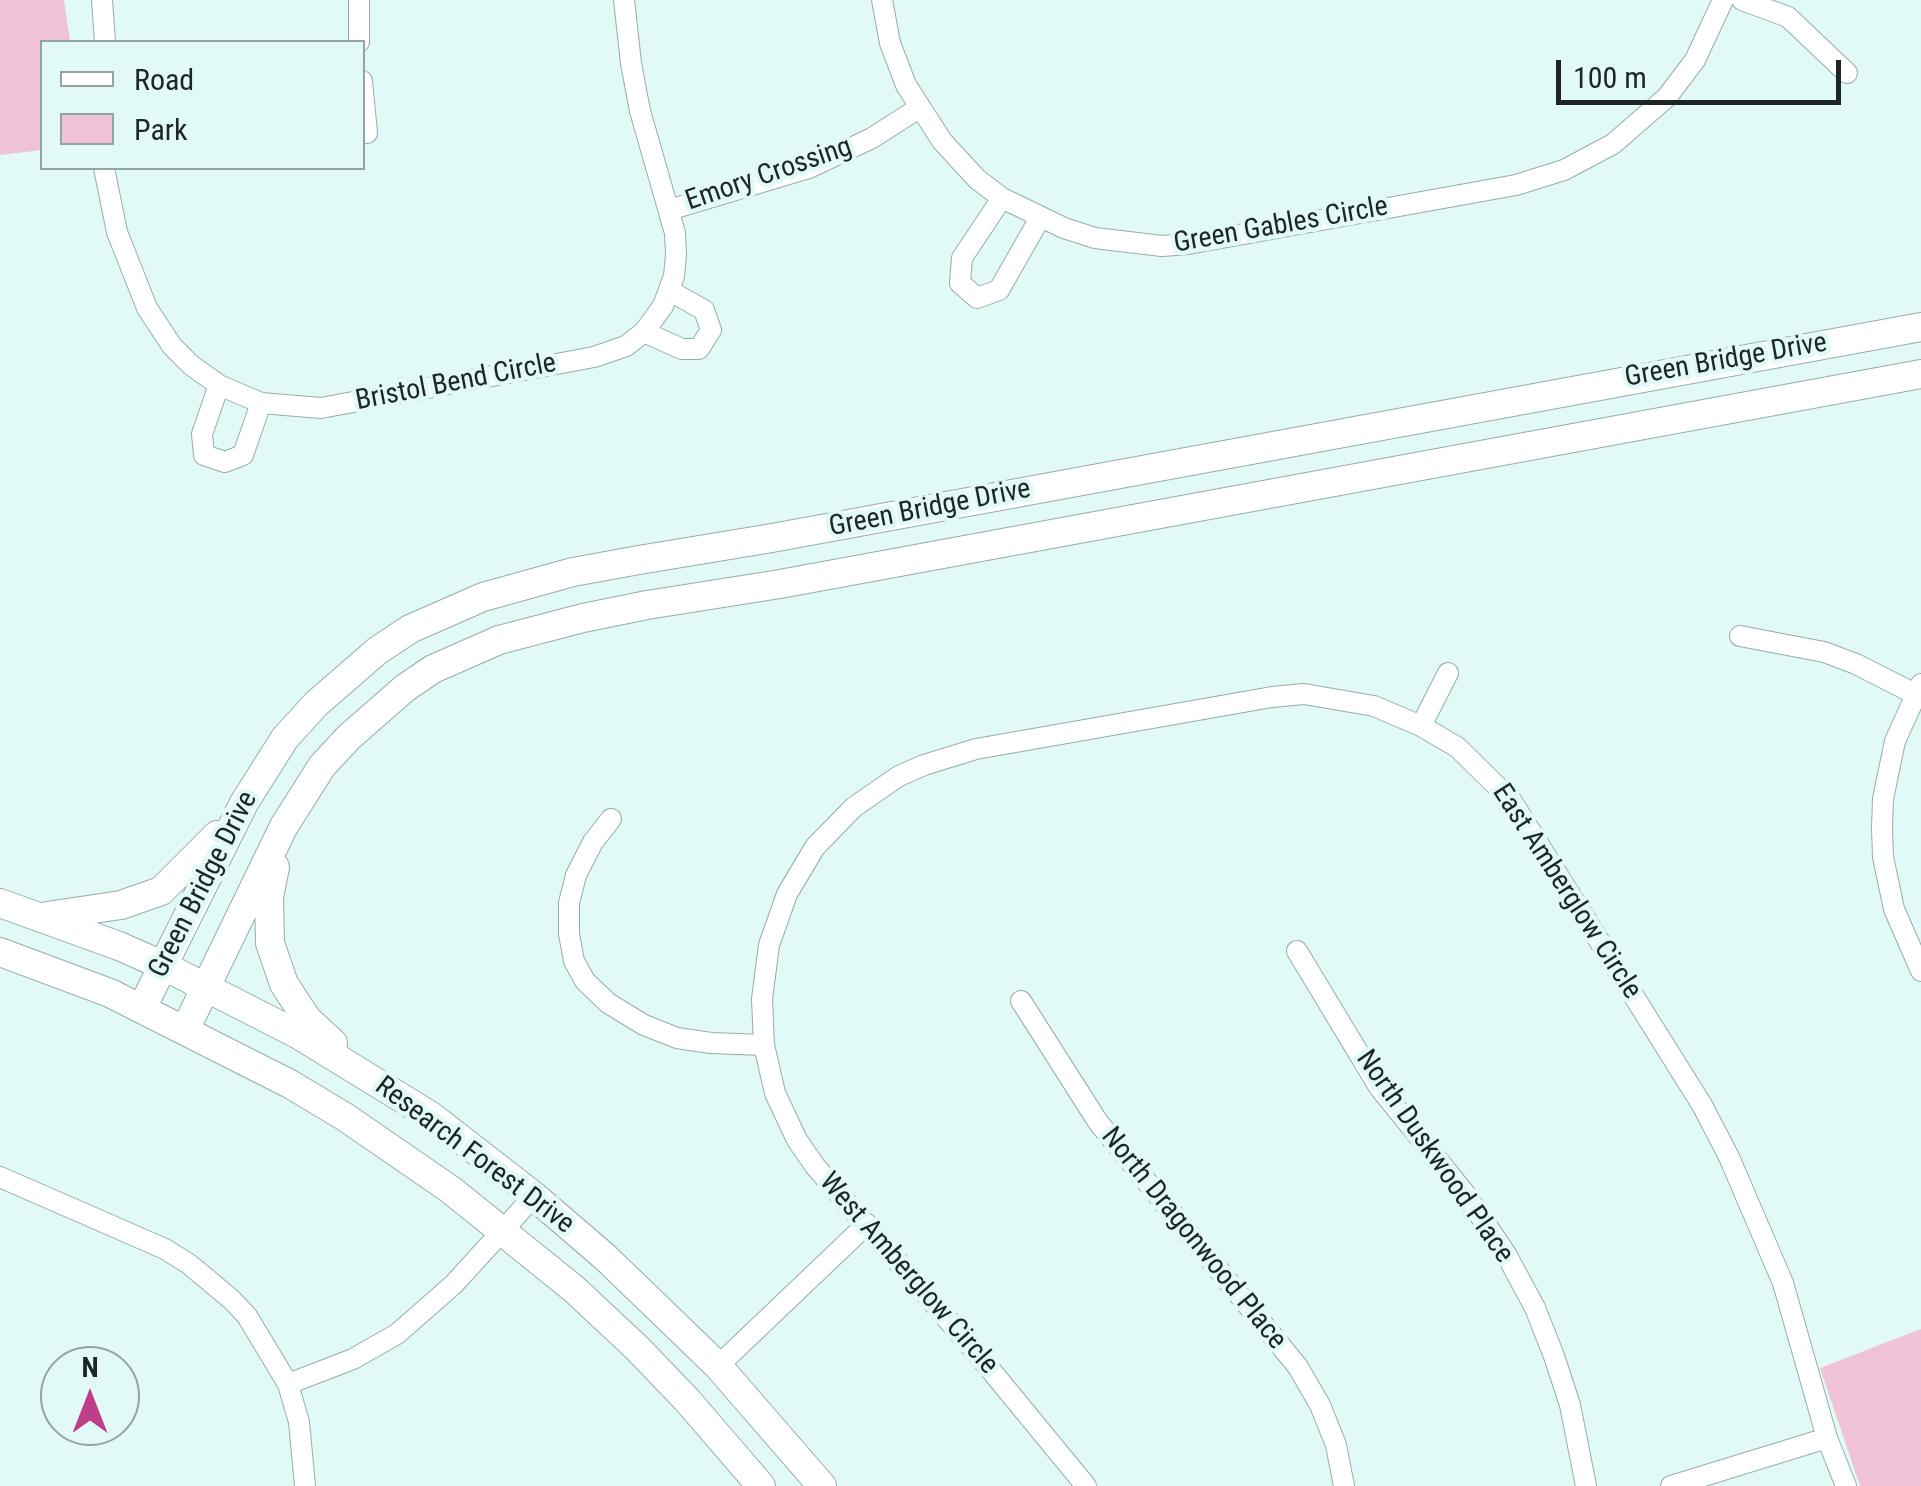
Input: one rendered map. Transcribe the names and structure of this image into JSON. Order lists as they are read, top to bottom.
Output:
{
  "streets": {
    "main road": ["Green Bridge Drive", "Research Forest Drive"],
    "street": [
      "Emory Crossing",
      "Green Gables Circle",
      "Bristol Bend Circle",
      "East Amberglow Circle",
      "North Duskwood Place",
      "North Dragonwood Place",
      "West Amberglow Circle"
    ]
  },
  "crossings": [
    ["Emory Crossing", "Green Gables Circle"],
    ["Emory Crossing", "Bristol Bend Circle"],
    ["Green Bridge Drive", "Research Forest Drive"],
    ["East Amberglow Circle", "West Amberglow Circle"]
  ],
  "legend": ["Road", "Park"],
  "scale_bar": "100 m",
  "north": "top"
}
